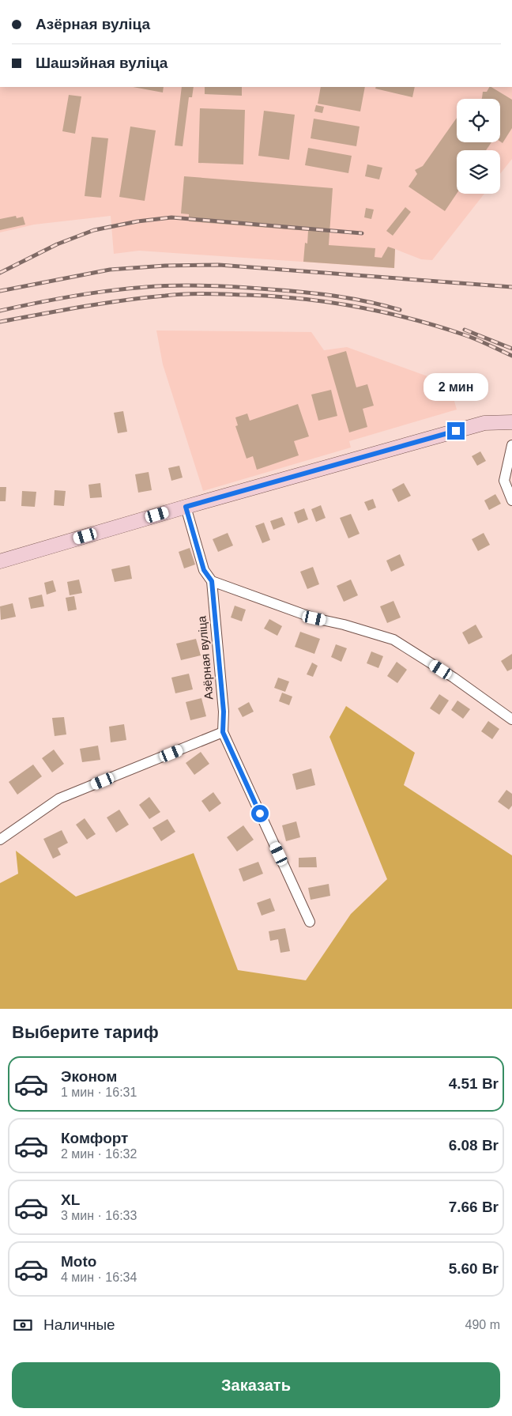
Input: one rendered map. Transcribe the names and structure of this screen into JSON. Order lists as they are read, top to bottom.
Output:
{
  "streets": {
    "street": ["Азёрная вуліца"]
  },
  "page": {
    "banner": ["Азёрная вуліца", "Шашэйная вуліца"],
    "bubble": "2 мин",
    "heading": "Выберите тариф",
    "list": [
      {
        "name": "Эконом",
        "note": "1 мин · 16:31",
        "value": "4.51 Br"
      },
      {
        "name": "Комфорт",
        "note": "2 мин · 16:32",
        "value": "6.08 Br"
      },
      {
        "name": "XL",
        "note": "3 мин · 16:33",
        "value": "7.66 Br"
      },
      {
        "name": "Moto",
        "note": "4 мин · 16:34",
        "value": "5.60 Br"
      }
    ],
    "pay": ["Наличные", "490 m"],
    "buttons": "Заказать"
  }
}
